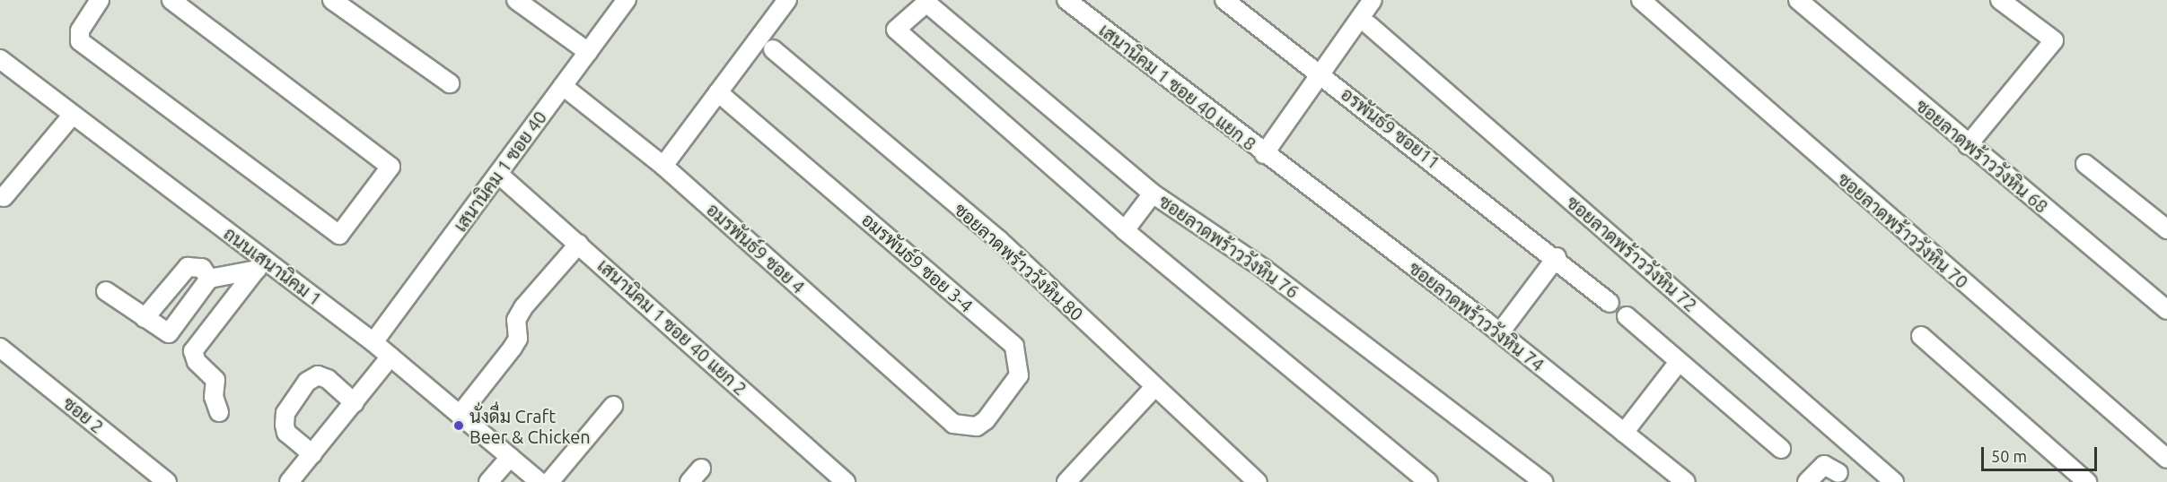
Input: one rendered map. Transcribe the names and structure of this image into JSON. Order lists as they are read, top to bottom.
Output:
{
  "streets": {
    "street": [
      "เสนานิคม 1 ซอย 40 แยก 8",
      "อรพันธ์9 ซอย11",
      "ซอยลาดพร้าววังหิน 68",
      "เสนานิคม 1 ซอย 40",
      "ซอยลาดพร้าววังหิน 70",
      "ซอยลาดพร้าววังหิน 76",
      "อมรพันธ์9 ซอย 4",
      "ซอยลาดพร้าววังหิน 72",
      "ซอยลาดพร้าววังหิน 80",
      "อมรพันธ์9 ซอย 3-4",
      "ถนนเสนานิคม 1",
      "ซอยลาดพร้าววังหิน 74",
      "เสนานิคม 1 ซอย 40 แยก 2",
      "ซอย 2"
    ]
  },
  "crossings": [
    ["เสนานิคม 1 ซอย 40 แยก 8", "ซอยลาดพร้าววังหิน 74"],
    ["เสนานิคม 1 ซอย 40", "อมรพันธ์9 ซอย 4"],
    ["เสนานิคม 1 ซอย 40", "ถนนเสนานิคม 1"],
    ["เสนานิคม 1 ซอย 40", "เสนานิคม 1 ซอย 40 แยก 2"],
    ["อมรพันธ์9 ซอย 4", "อมรพันธ์9 ซอย 3-4"]
  ],
  "places": ["นั่งดื่ม Craft Beer & Chicken"],
  "scale_bar": "50 m"
}
